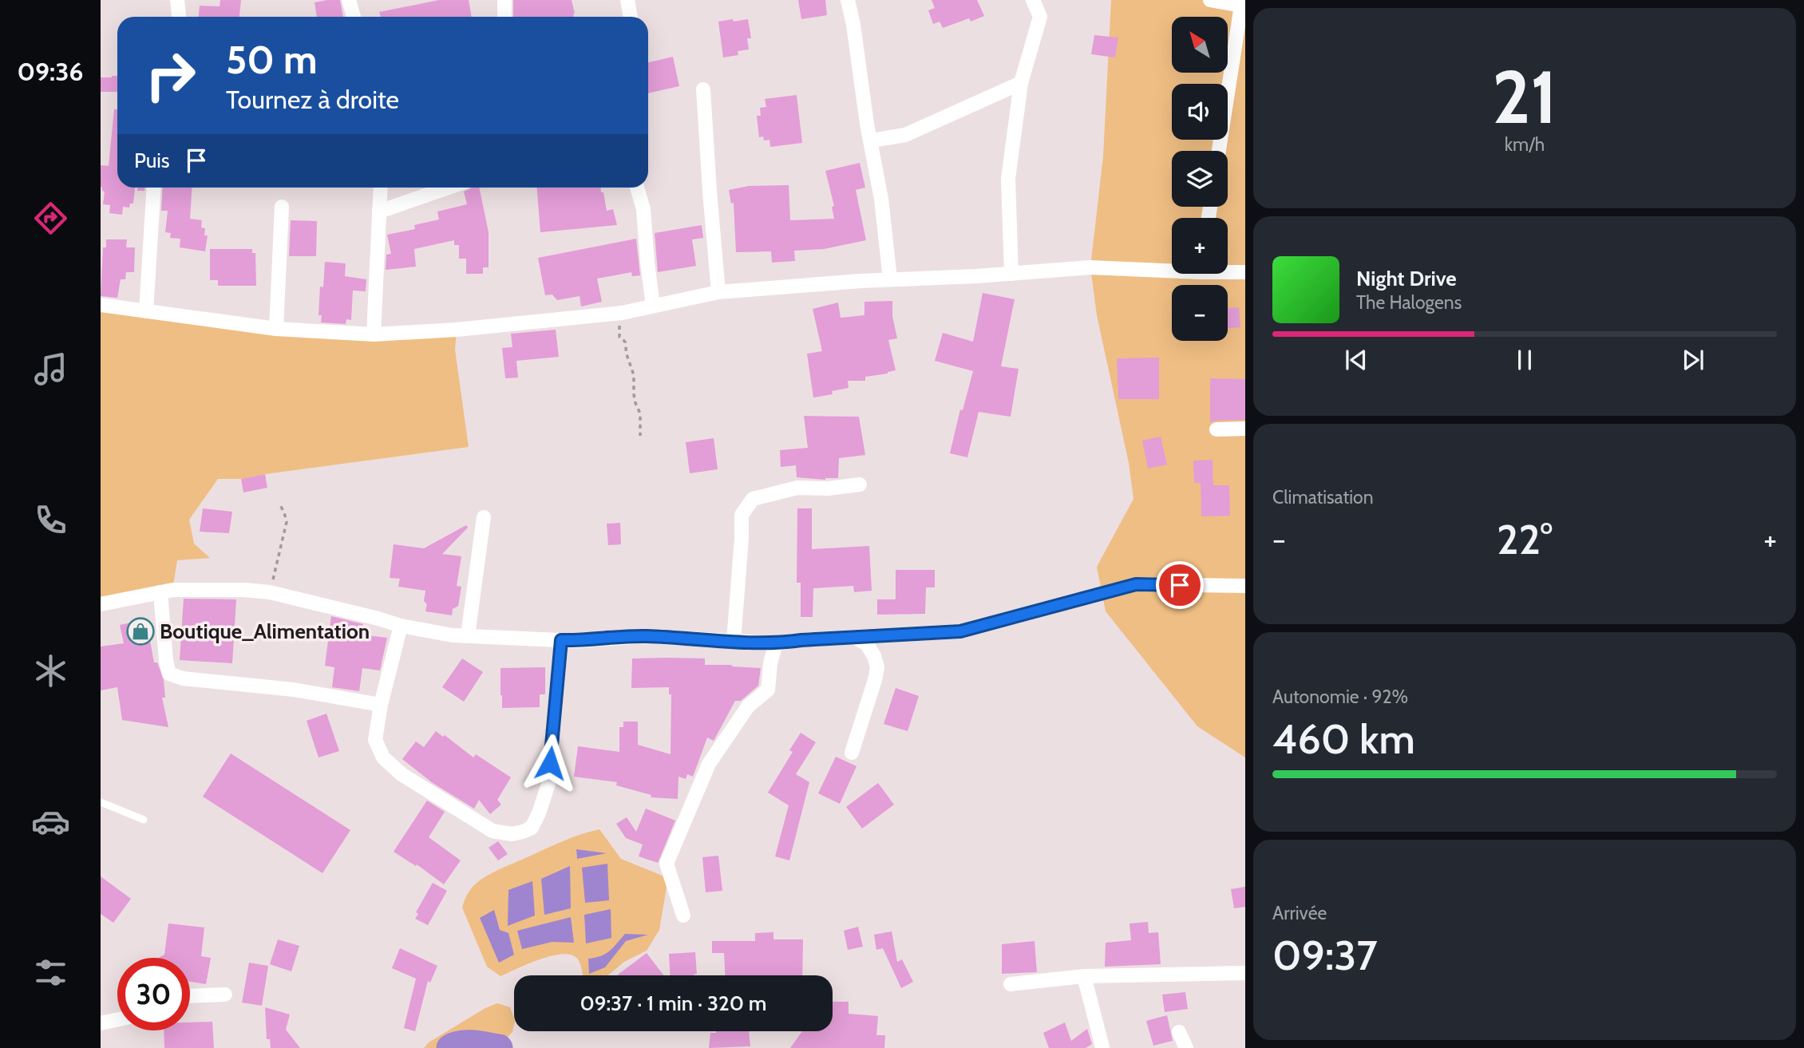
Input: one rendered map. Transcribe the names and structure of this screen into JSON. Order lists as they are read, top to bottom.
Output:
{
  "places": {
    "shop": ["Boutique_Alimentation"]
  },
  "north": "top left",
  "page": {
    "tabs": "09:36",
    "tile": [
      ["21", "km/h"],
      "Climatisation",
      ["Autonomie · 92%", "460 km"],
      ["Arrivée", "09:37"]
    ],
    "map_buttons": ["+", "−"],
    "turn": ["50 m", "Tournez à droite"],
    "then": "Puis",
    "song": ["Night Drive", "The Halogens"],
    "heat": ["−", "22°", "+"],
    "limit": "30",
    "trip": "09:37 · 1 min · 320 m"
  }
}
